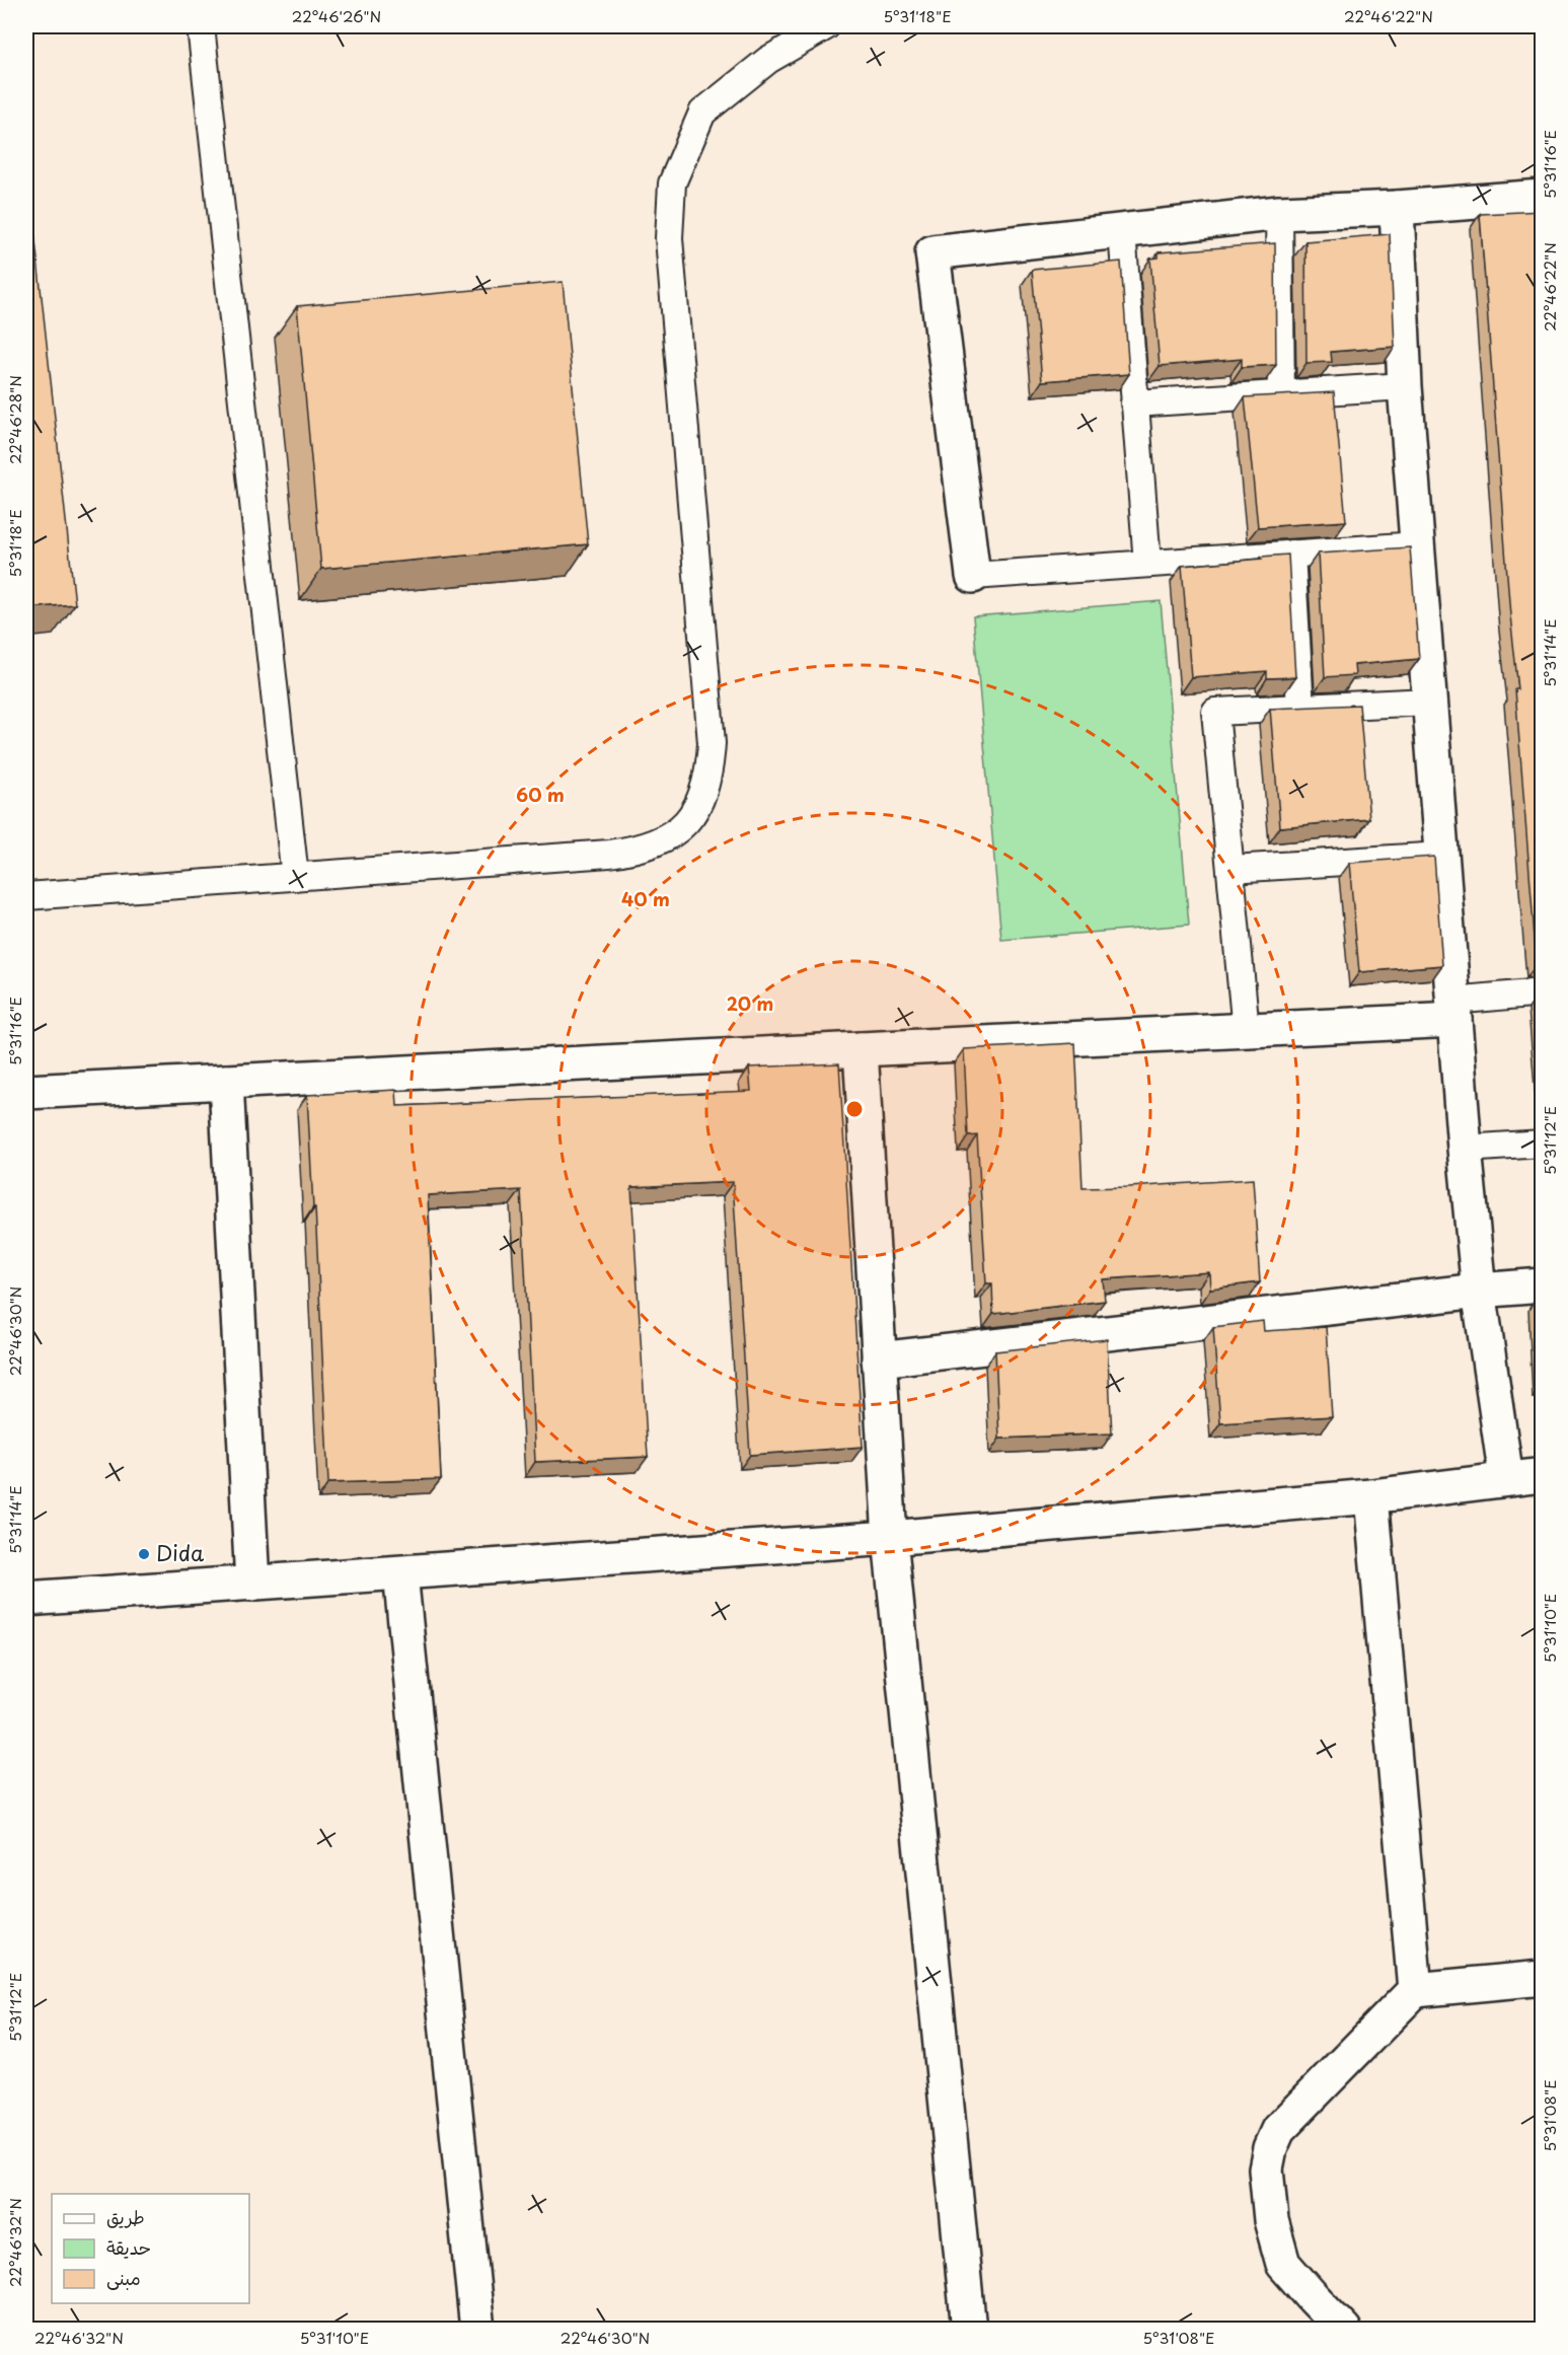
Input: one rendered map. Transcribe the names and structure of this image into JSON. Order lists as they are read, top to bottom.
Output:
{
  "places": ["Dida"],
  "legend": ["طريق", "حديقة", "مبنى"],
  "coordinates": [
    "22°46'26\"N",
    "5°31'18\"E",
    "22°46'22\"N",
    "5°31'16\"E",
    "22°46'28\"N",
    "5°31'14\"E",
    "5°31'12\"E",
    "22°46'30\"N",
    "5°31'10\"E",
    "5°31'08\"E",
    "22°46'32\"N"
  ],
  "rings": ["60 m", "40 m", "20 m"]
}
